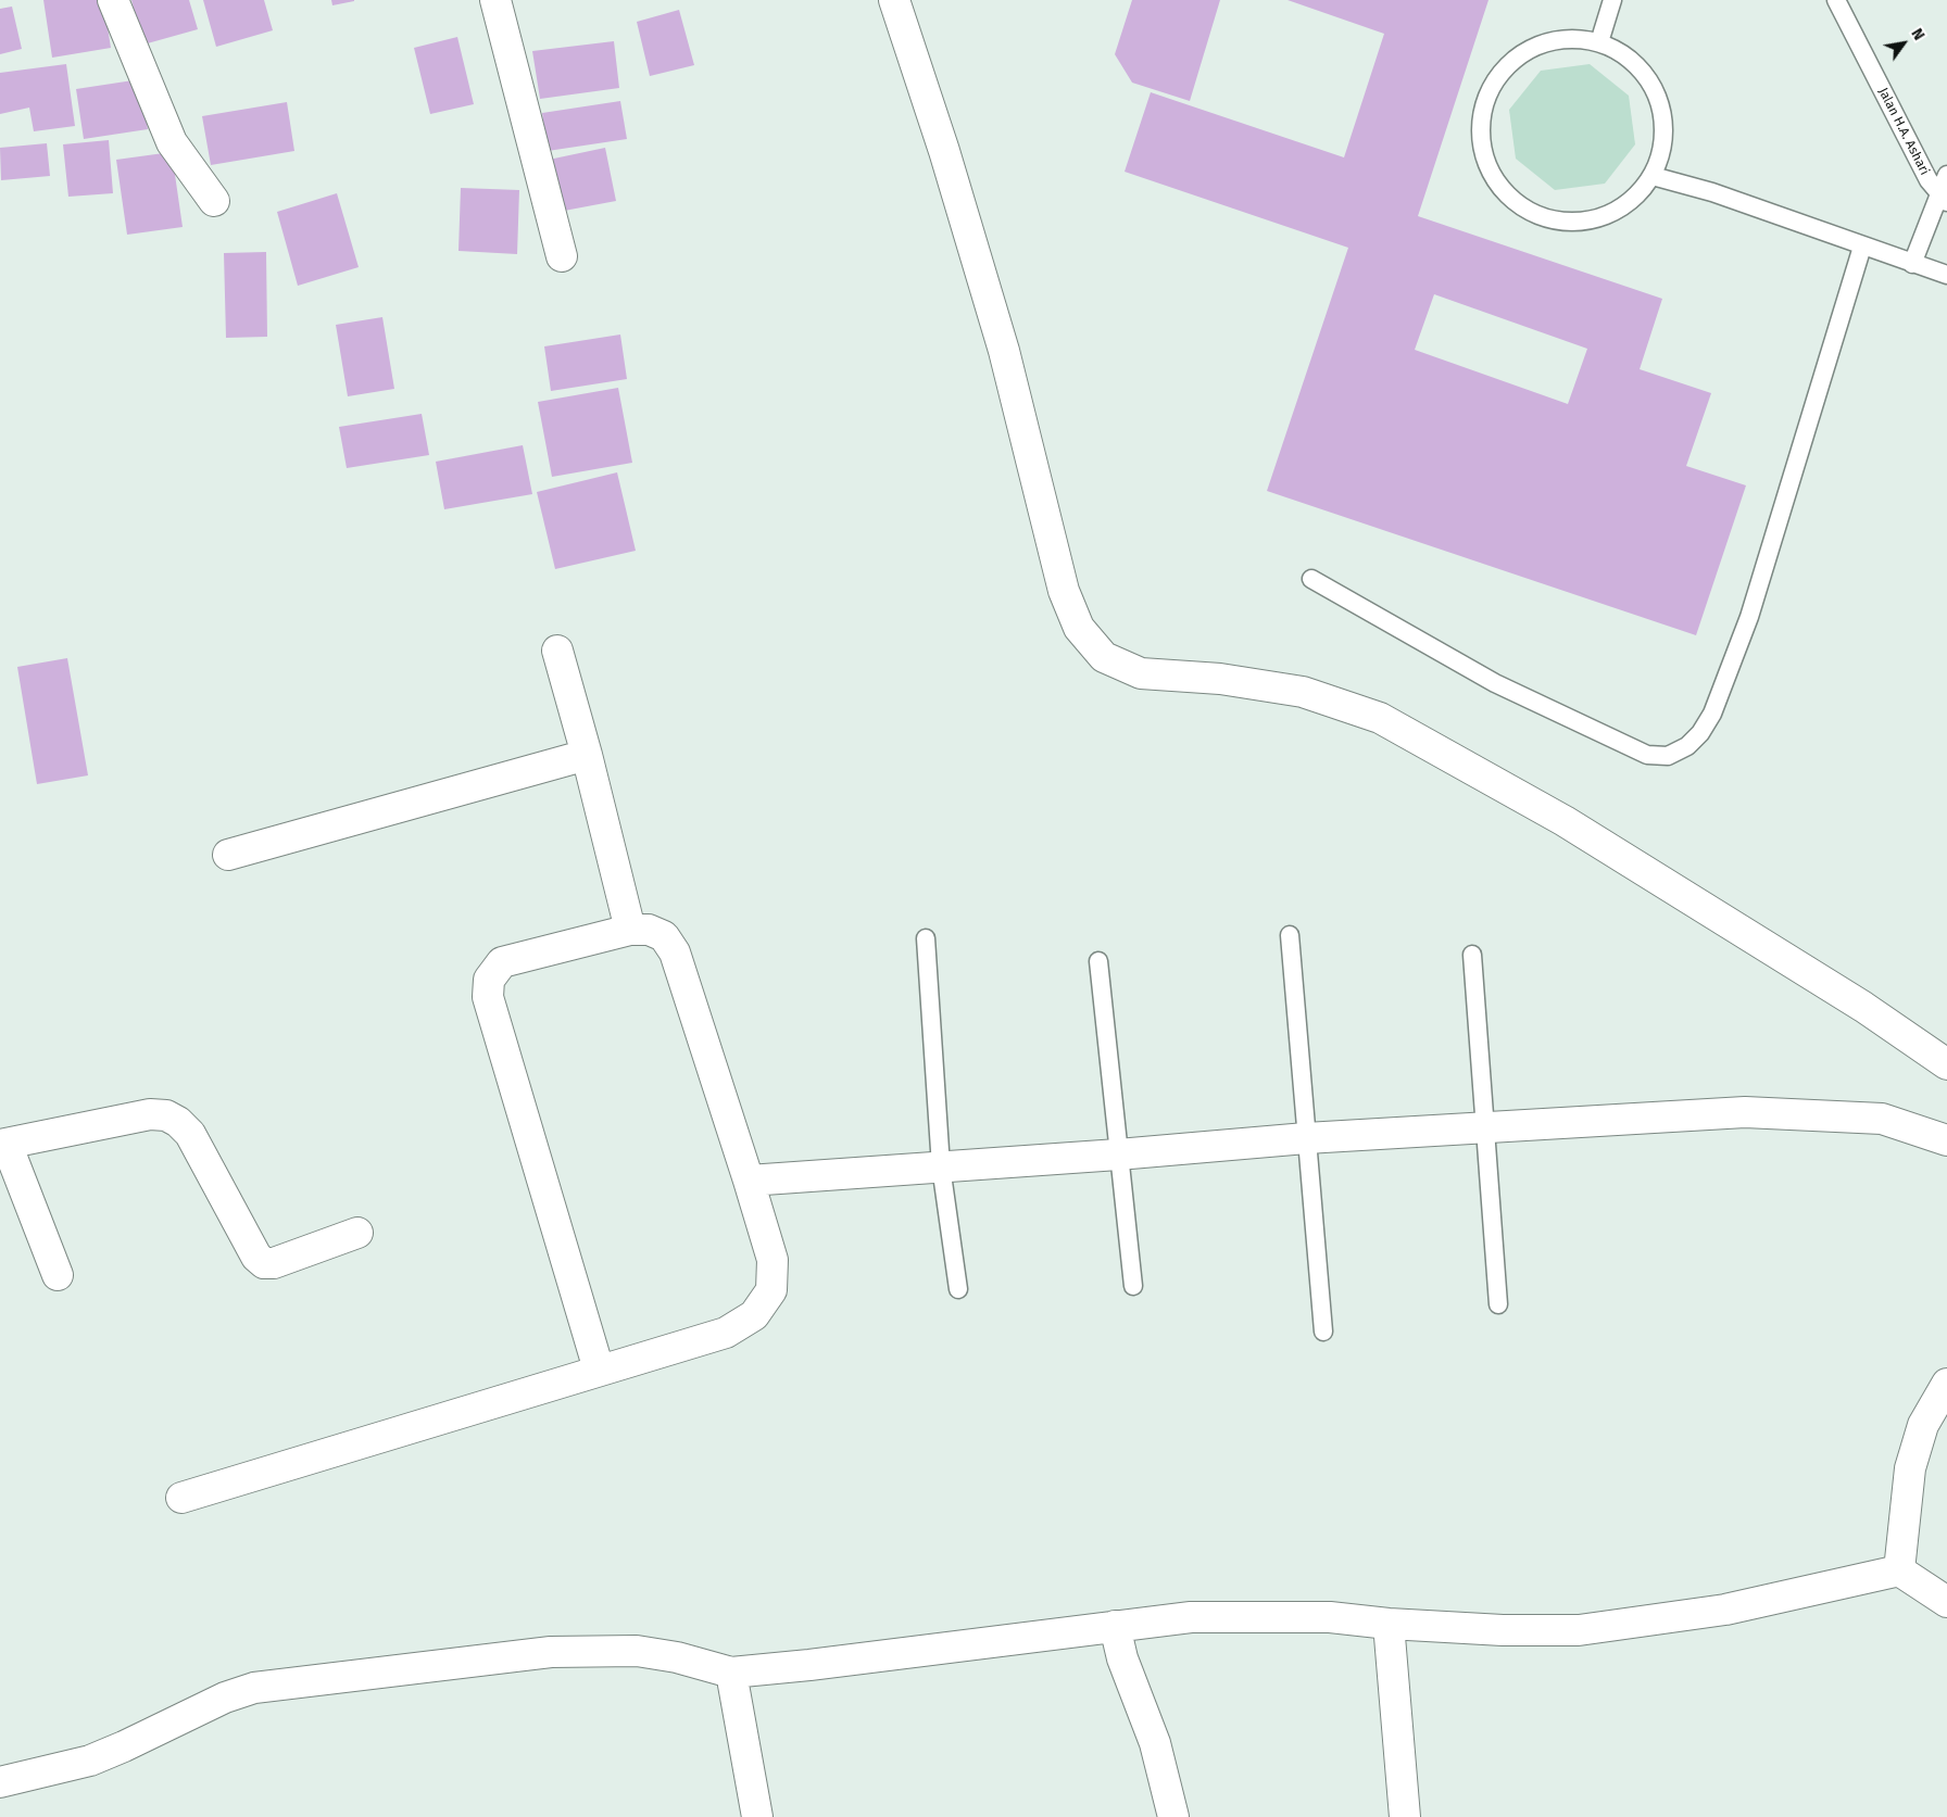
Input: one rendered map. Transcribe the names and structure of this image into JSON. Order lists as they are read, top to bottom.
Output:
{
  "streets": {
    "lane": ["Jalan H.A. Ashari"]
  },
  "north": "top right"
}
